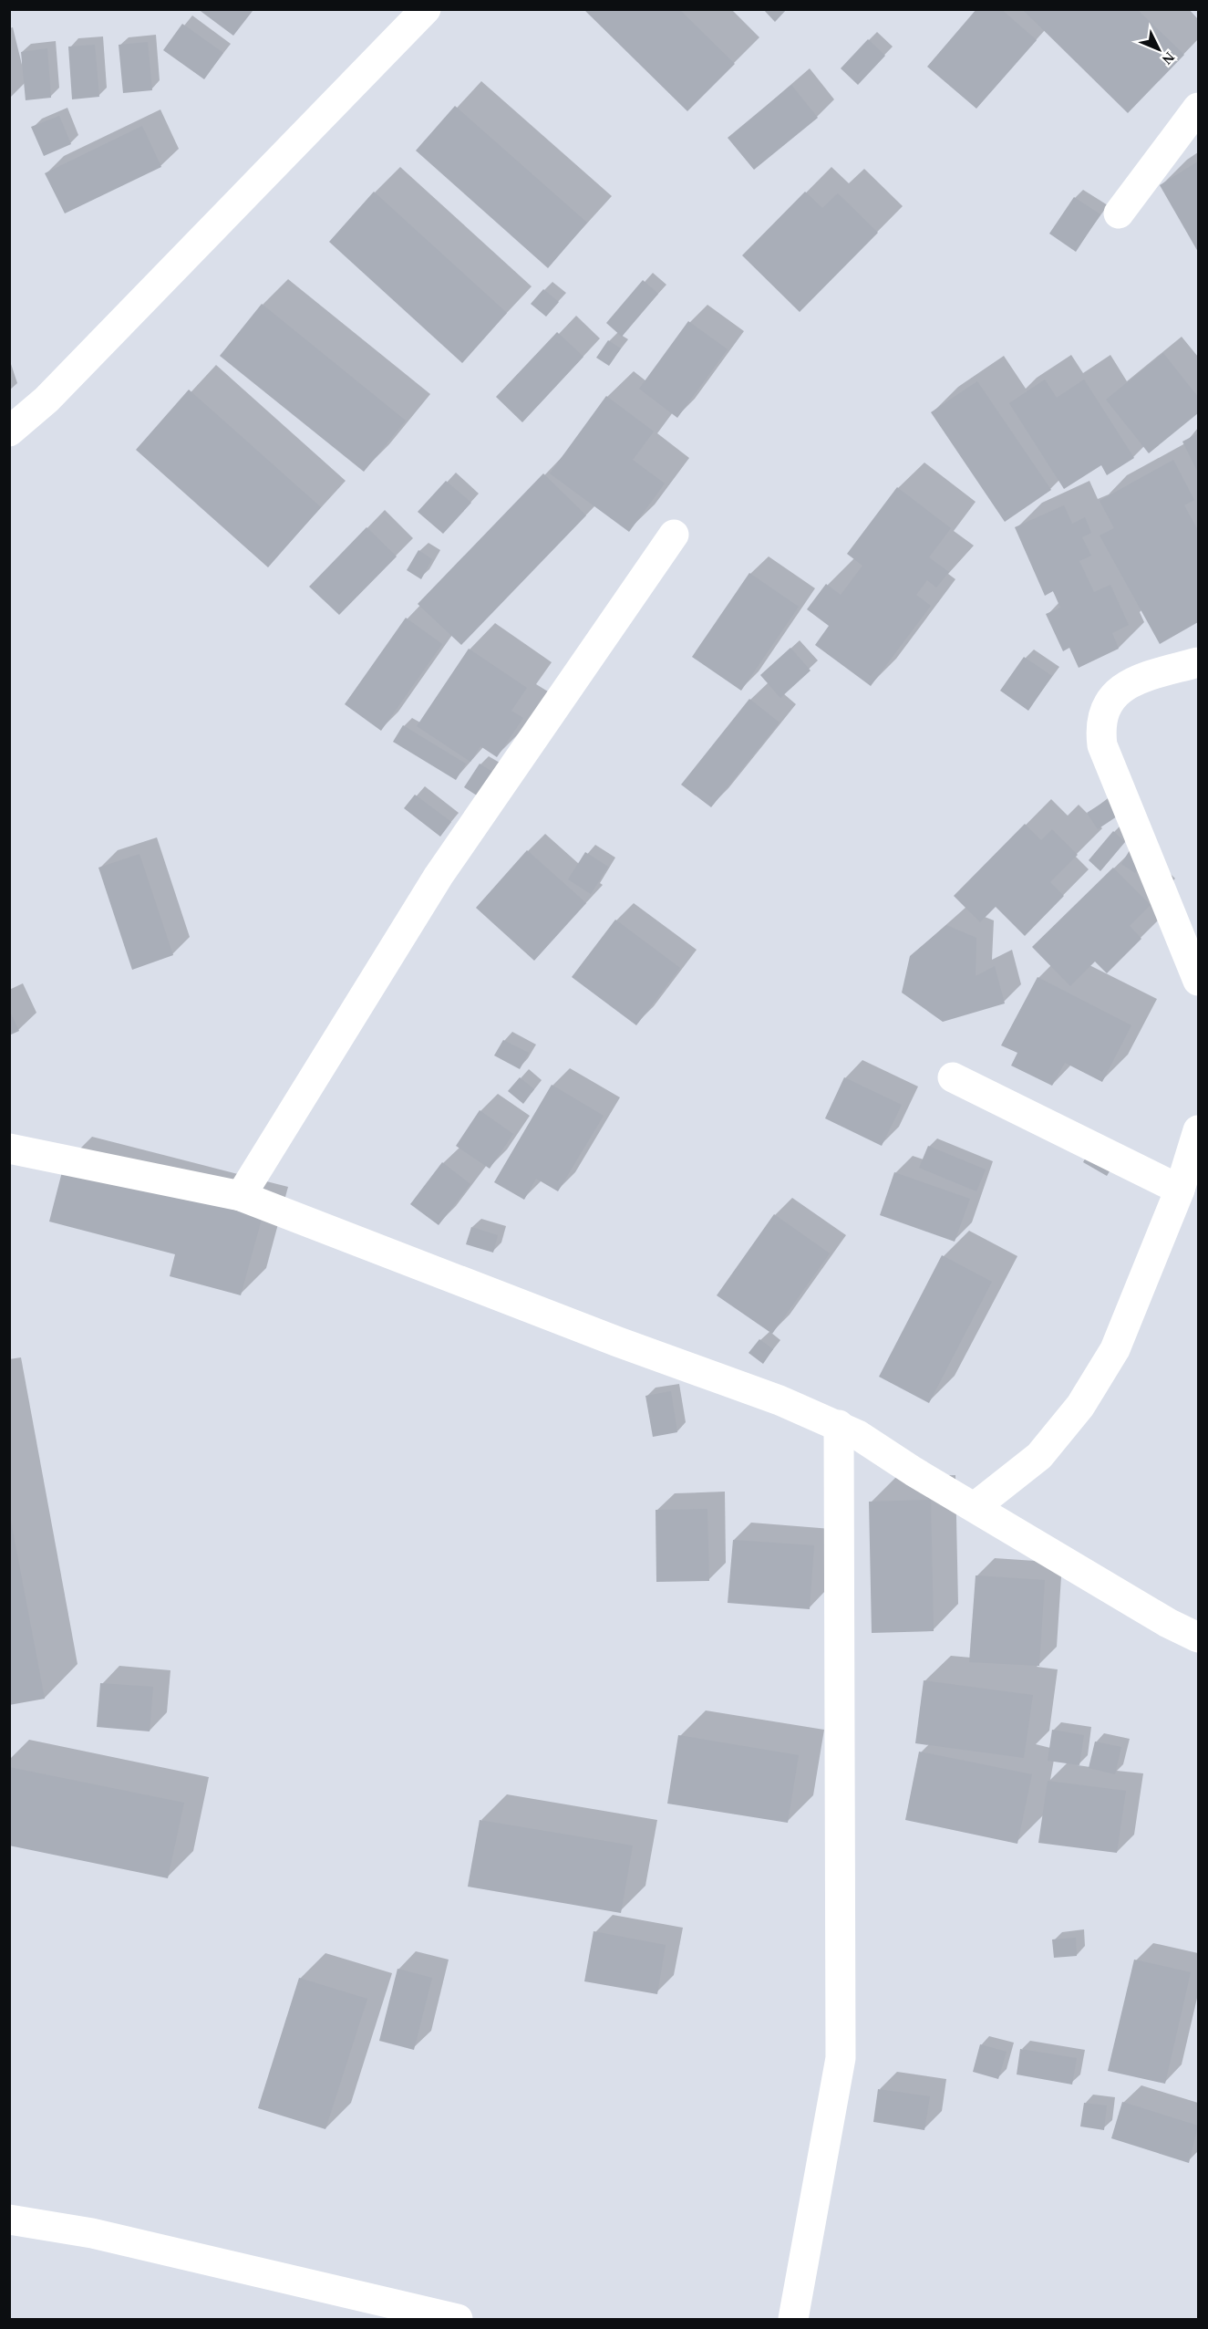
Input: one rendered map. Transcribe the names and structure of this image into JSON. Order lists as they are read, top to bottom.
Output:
{
  "north": "bottom right"
}
